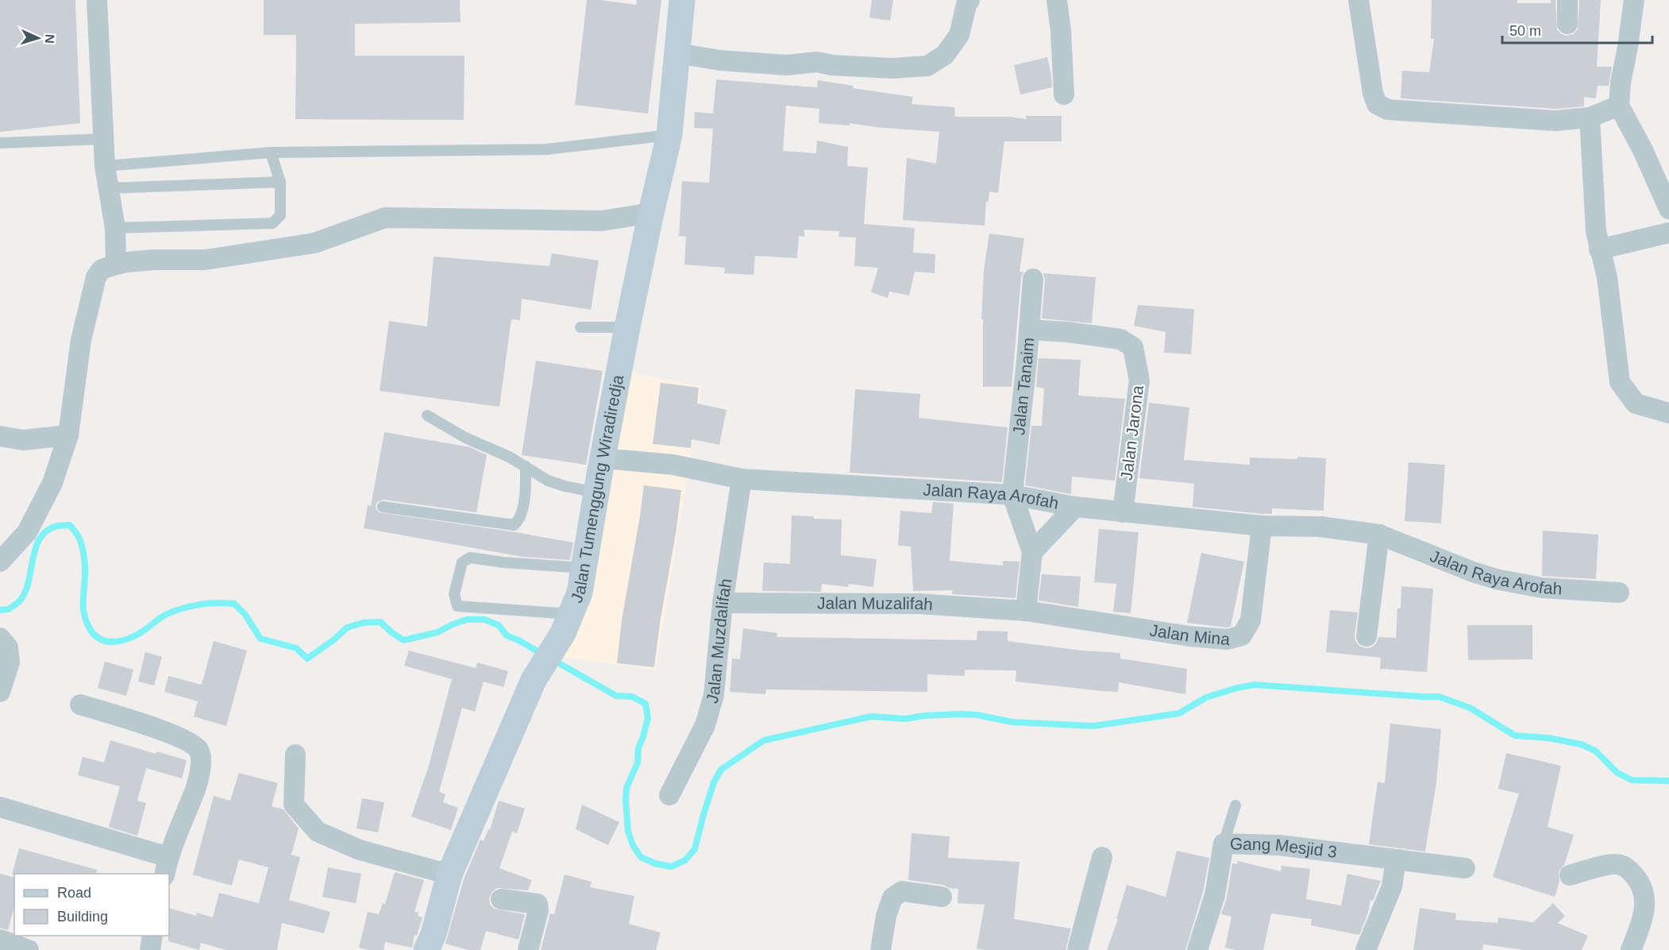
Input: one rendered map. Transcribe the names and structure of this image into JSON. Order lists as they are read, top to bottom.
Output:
{
  "streets": {
    "street": [
      "Jalan Tanaim",
      "Jalan Jarona",
      "Jalan Tumenggung Wiradiredja",
      "Jalan Raya Arofah",
      "Jalan Muzalifah",
      "Jalan Mina",
      "Jalan Muzdalifah",
      "Gang Mesjid 3"
    ]
  },
  "crossings": [
    ["Jalan Tanaim", "Jalan Jarona"],
    ["Jalan Tanaim", "Jalan Raya Arofah"],
    ["Jalan Jarona", "Jalan Raya Arofah"],
    ["Jalan Tumenggung Wiradiredja", "Jalan Raya Arofah"],
    ["Jalan Raya Arofah", "Jalan Mina"],
    ["Jalan Raya Arofah", "Jalan Muzdalifah"],
    ["Jalan Muzalifah", "Jalan Mina"],
    ["Jalan Muzalifah", "Jalan Muzdalifah"]
  ],
  "legend": ["Road", "Building"],
  "scale_bar": "50 m",
  "north": "right"
}
